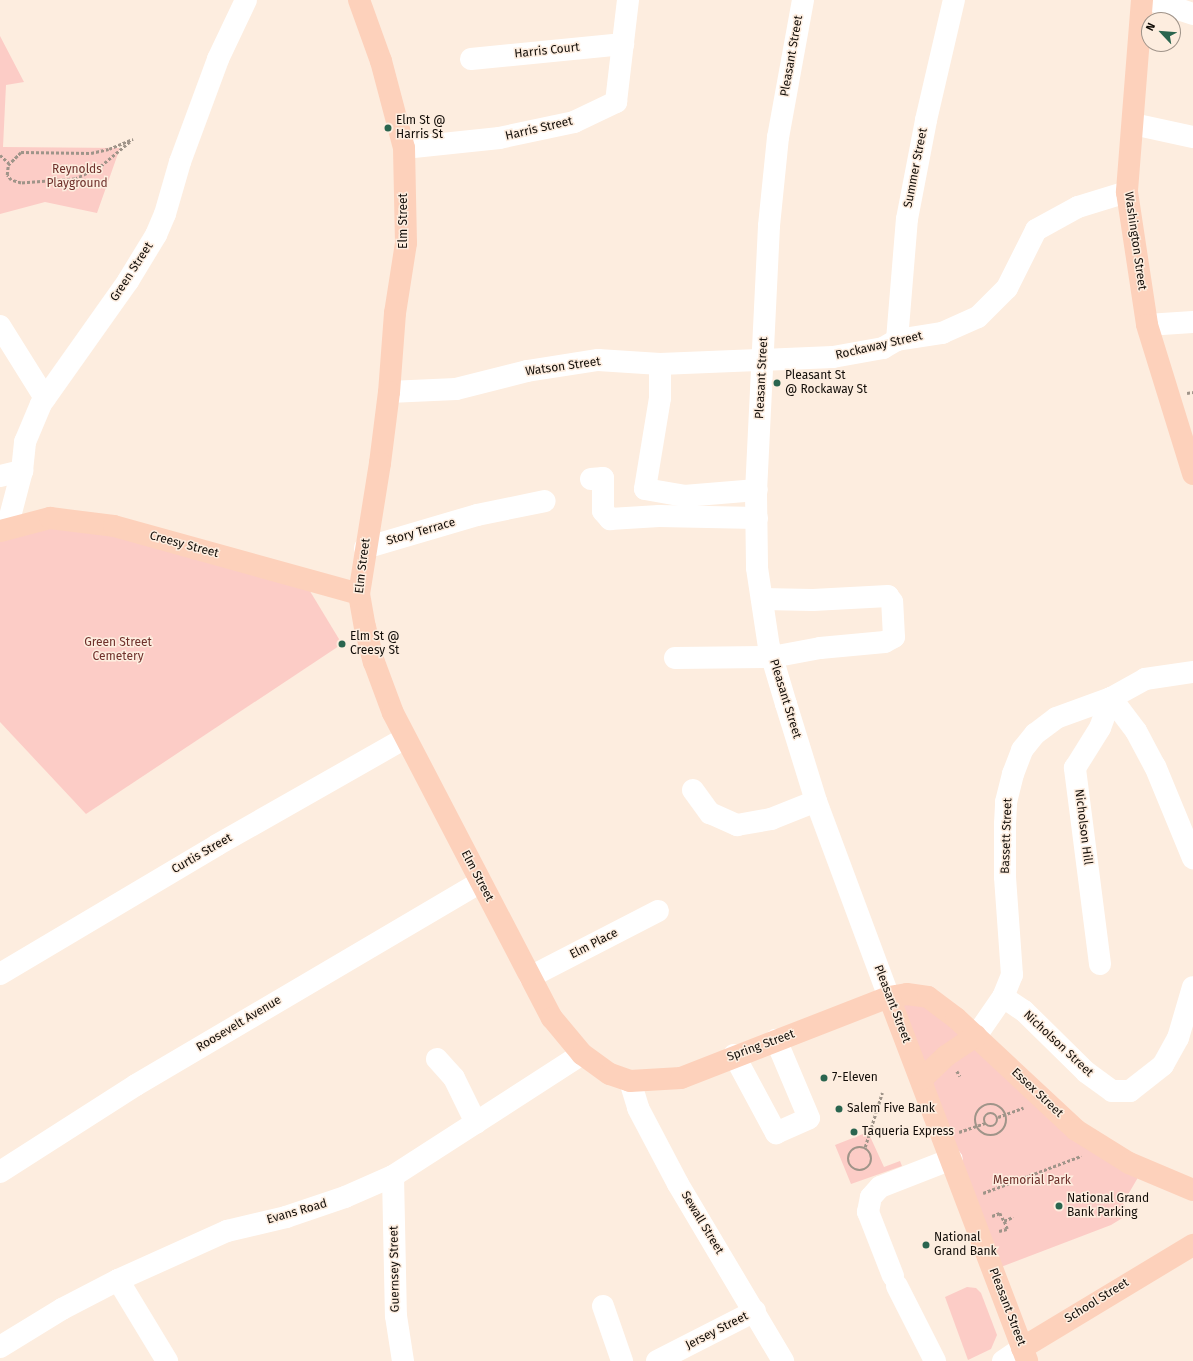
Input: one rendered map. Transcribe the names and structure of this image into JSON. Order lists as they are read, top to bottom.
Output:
{
  "streets": {
    "main road": [
      "Pleasant Street",
      "Elm Street",
      "Washington Street",
      "Creesy Street",
      "Bassett Street",
      "Spring Street",
      "Essex Street",
      "School Street"
    ],
    "street": [
      "Harris Court",
      "Harris Street",
      "Summer Street",
      "Green Street",
      "Rockaway Street",
      "Watson Street",
      "Story Terrace",
      "Nicholson Hill",
      "Curtis Street",
      "Elm Place",
      "Roosevelt Avenue",
      "Nicholson Street",
      "Evans Road",
      "Sewall Street",
      "Guernsey Street",
      "Jersey Street"
    ]
  },
  "crossings": [
    ["Harris Court", "Harris Street"],
    ["Pleasant Street", "Rockaway Street"],
    ["Pleasant Street", "Watson Street"],
    ["Pleasant Street", "Bassett Street"],
    ["Pleasant Street", "Spring Street"],
    ["Pleasant Street", "Essex Street"],
    ["Pleasant Street", "School Street"],
    ["Harris Street", "Elm Street"],
    ["Summer Street", "Rockaway Street"],
    ["Elm Street", "Watson Street"],
    ["Elm Street", "Story Terrace"],
    ["Elm Street", "Creesy Street"],
    ["Elm Street", "Curtis Street"],
    ["Elm Street", "Elm Place"],
    ["Elm Street", "Roosevelt Avenue"],
    ["Elm Street", "Spring Street"],
    ["Elm Street", "Evans Road"],
    ["Elm Street", "Sewall Street"],
    ["Washington Street", "Rockaway Street"],
    ["Green Street", "Creesy Street"],
    ["Rockaway Street", "Watson Street"],
    ["Nicholson Hill", "Bassett Street"],
    ["Bassett Street", "Nicholson Street"],
    ["Bassett Street", "Essex Street"],
    ["Spring Street", "Essex Street"],
    ["Spring Street", "Sewall Street"],
    ["Evans Road", "Guernsey Street"],
    ["Sewall Street", "Jersey Street"]
  ],
  "parks": ["Reynolds Playground", "Green Street Cemetery", "Memorial Park"],
  "places": [
    "Elm St @ Harris St",
    "Pleasant St @ Rockaway St",
    "Elm St @ Creesy St",
    "7-Eleven",
    "Salem Five Bank",
    "Taqueria Express",
    "National Grand Bank Parking",
    "National Grand Bank"
  ],
  "north": "top left"
}
